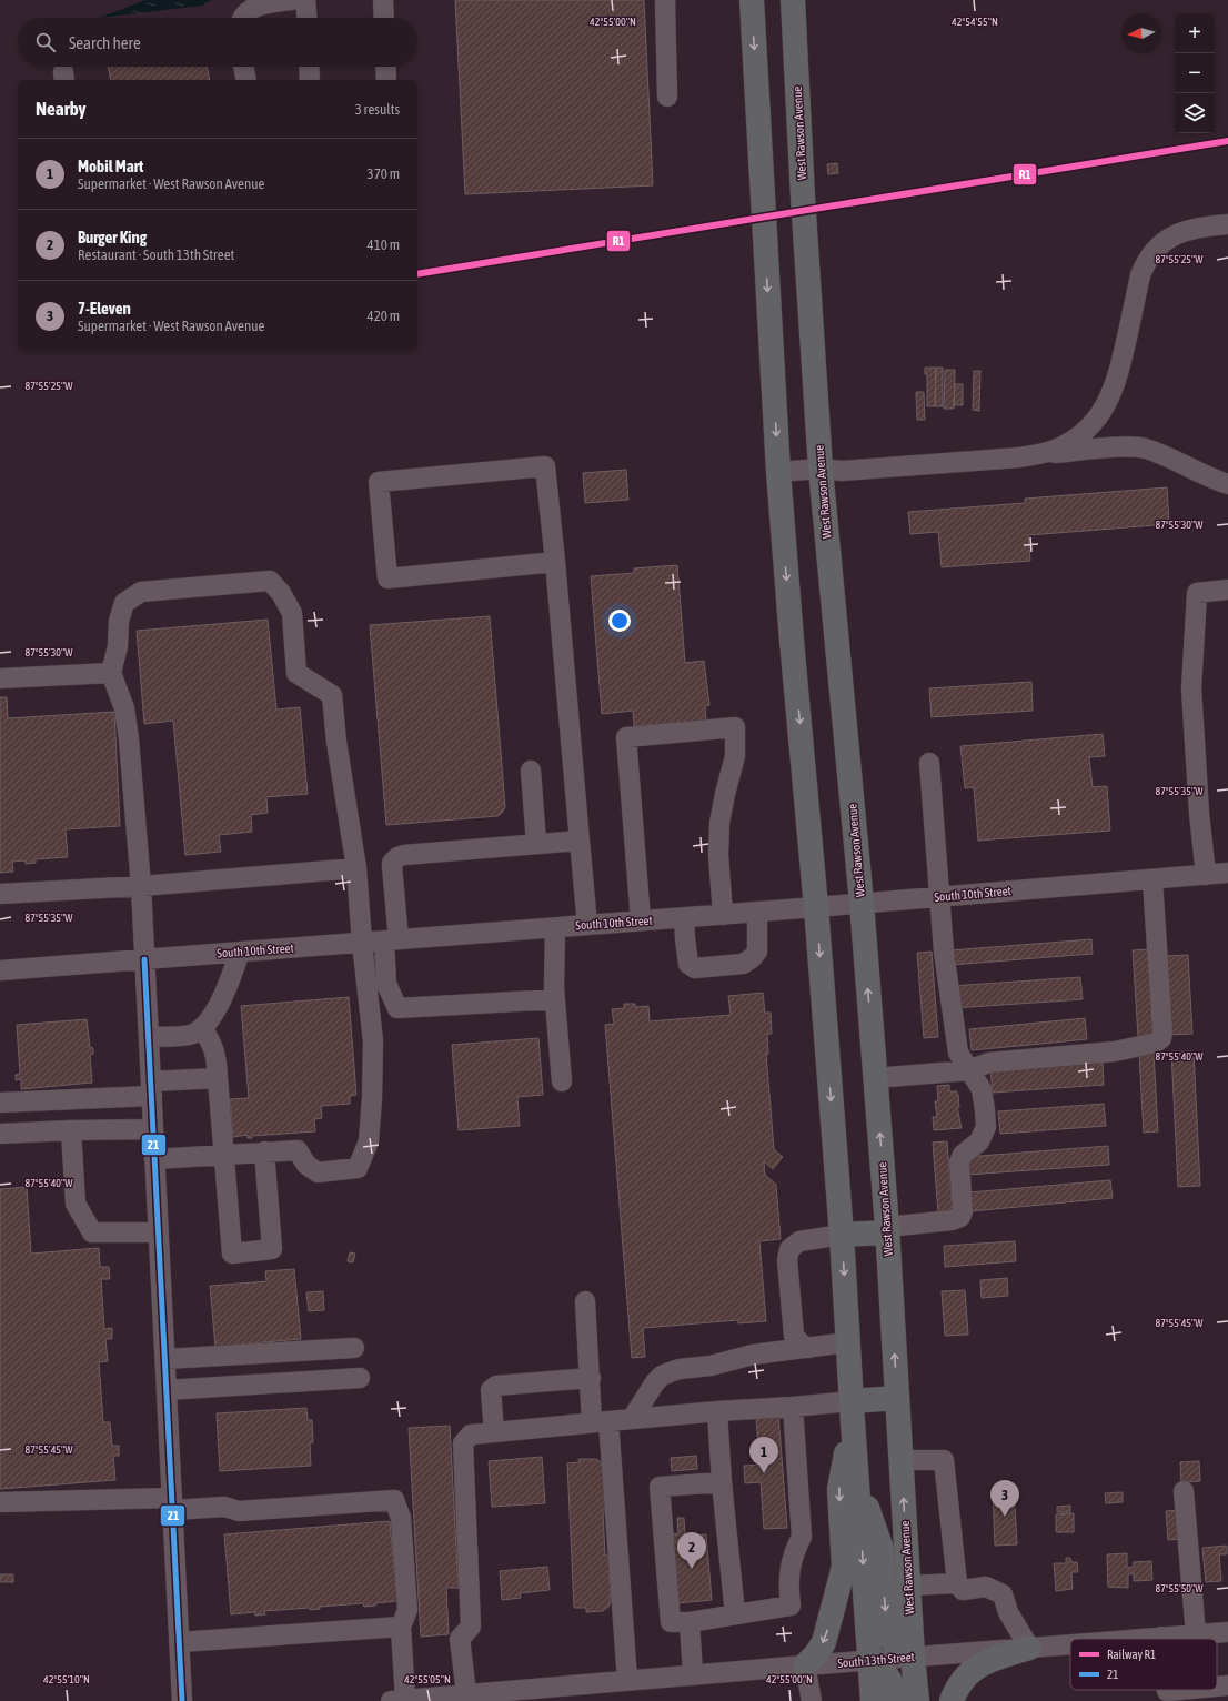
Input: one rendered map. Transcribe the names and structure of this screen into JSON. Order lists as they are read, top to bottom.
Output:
{
  "streets": {
    "main road": ["West Rawson Avenue"],
    "street": ["South 10th Street", "South 13th Street"]
  },
  "crossings": [
    ["West Rawson Avenue", "South 10th Street"],
    ["West Rawson Avenue", "South 13th Street"]
  ],
  "lines": ["rail line R1", "transit line 21"],
  "legend": ["Railway R1", "21"],
  "north": "left",
  "page": {
    "map_buttons": ["+", "−"],
    "search": "Search here",
    "heading": ["Nearby", "3 results"],
    "list": [
      {
        "mark": "1",
        "name": "Mobil Mart",
        "note": "Supermarket · West Rawson Avenue",
        "value": "370 m"
      },
      {
        "mark": "2",
        "name": "Burger King",
        "note": "Restaurant · South 13th Street",
        "value": "410 m"
      },
      {
        "mark": "3",
        "name": "7-Eleven",
        "note": "Supermarket · West Rawson Avenue",
        "value": "420 m"
      }
    ],
    "pins": ["1", "3", "2"]
  },
  "coordinates": [
    "42°55'00\"N",
    "42°54'55\"N",
    "87°55'25\"W",
    "87°55'30\"W",
    "87°55'35\"W",
    "87°55'40\"W",
    "87°55'45\"W",
    "87°55'50\"W",
    "42°55'10\"N",
    "42°55'05\"N"
  ]
}
